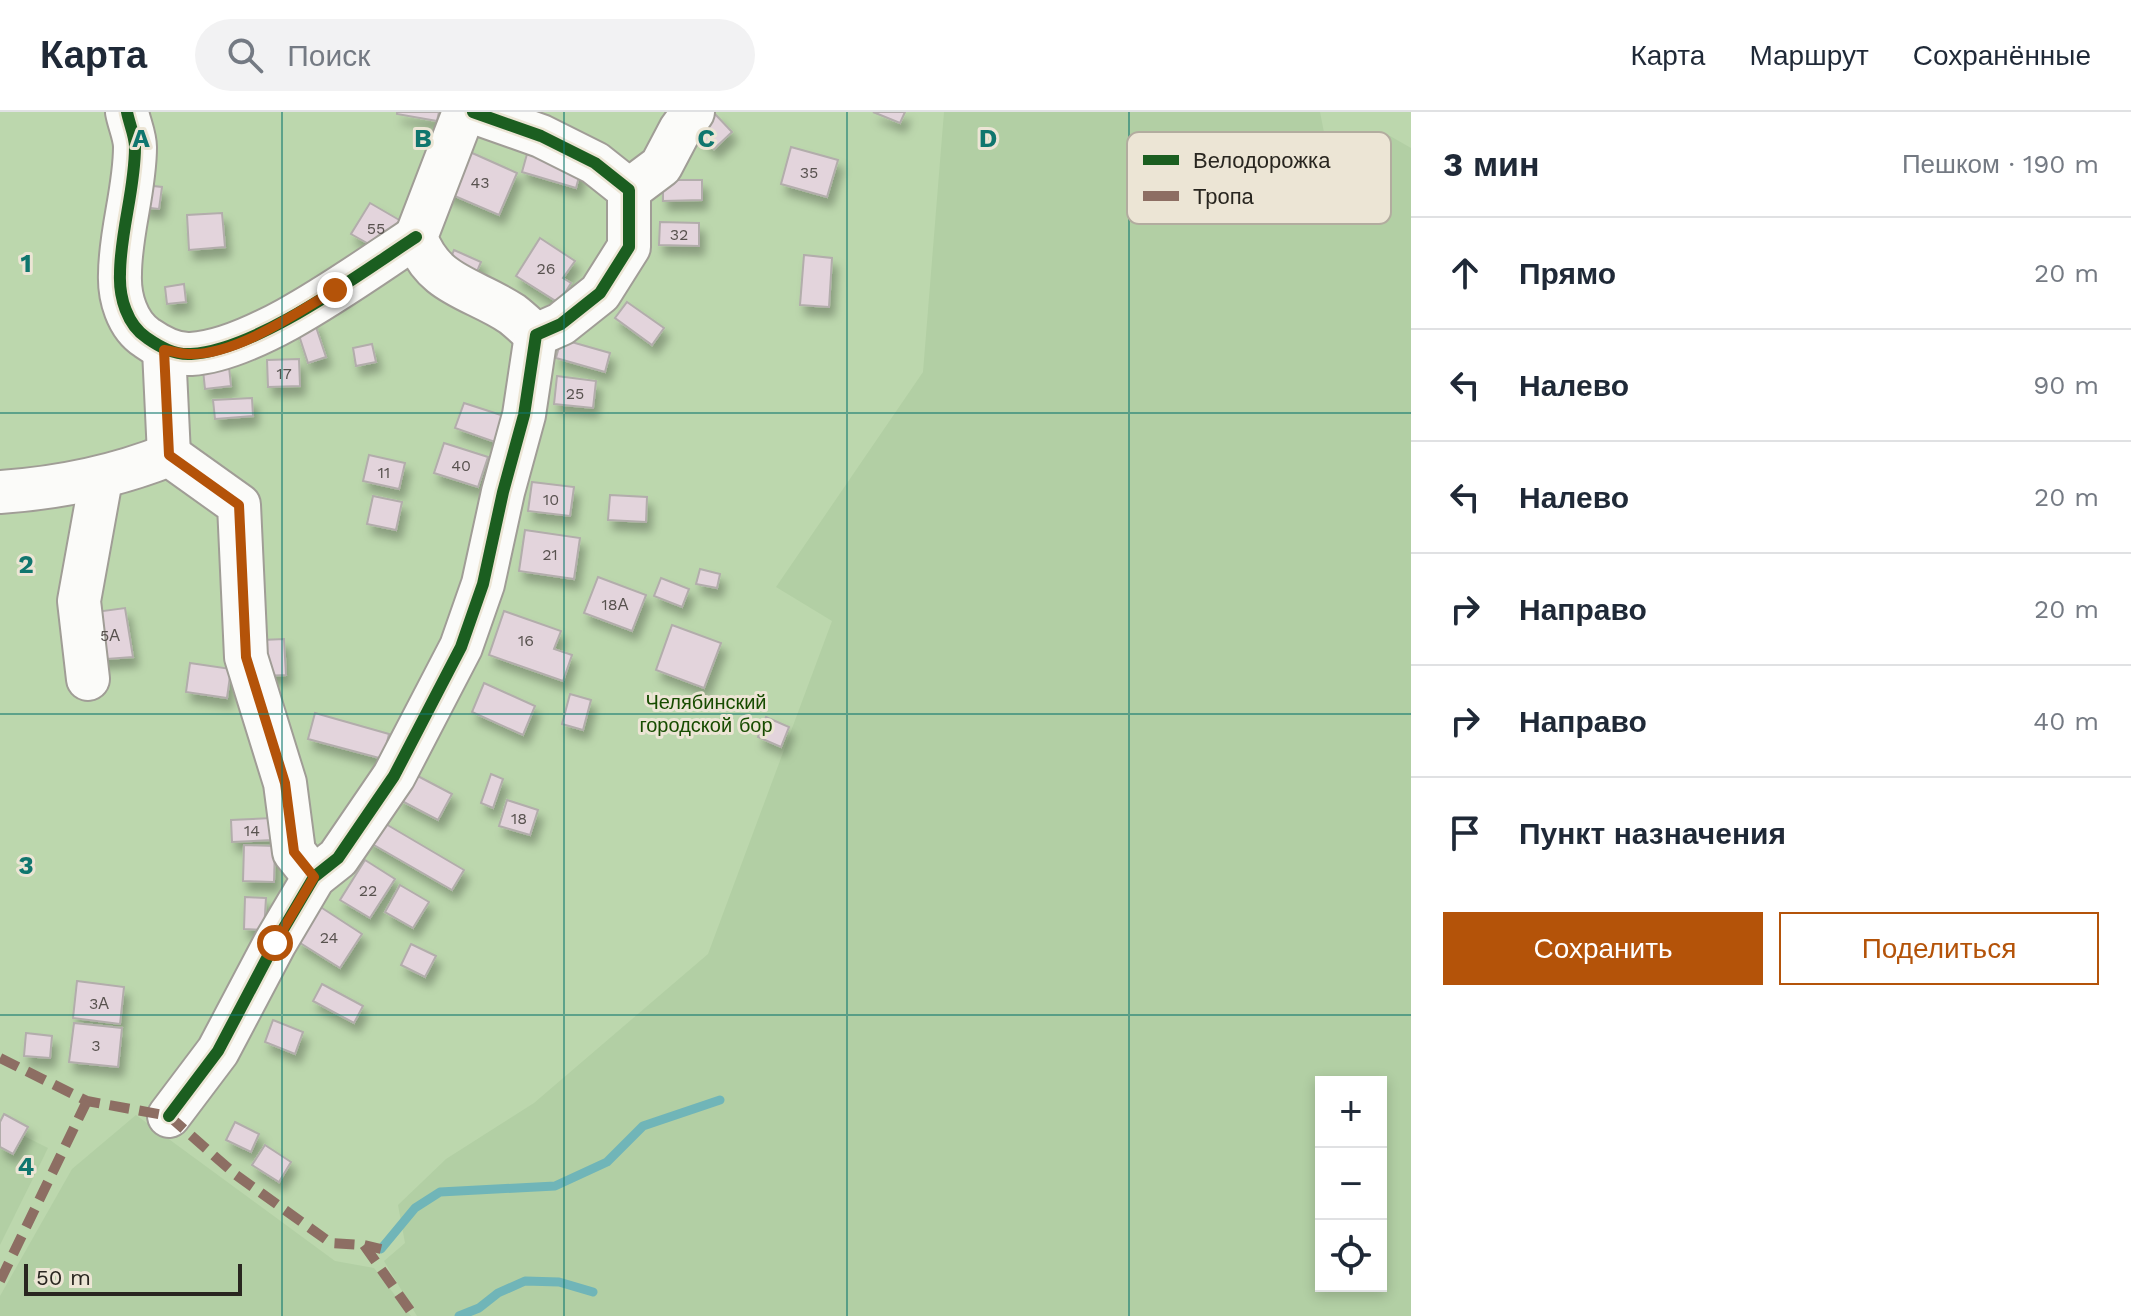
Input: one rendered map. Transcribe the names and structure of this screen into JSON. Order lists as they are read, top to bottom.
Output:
{
  "parks": ["Челябинский городской бор"],
  "house_numbers": [
    "35",
    "43",
    "55",
    "32",
    "26",
    "17",
    "25",
    "40",
    "11",
    "10",
    "21",
    "18А",
    "5А",
    "16",
    "18",
    "14",
    "22",
    "24",
    "3А",
    "3"
  ],
  "legend": ["Велодорожка", "Тропа"],
  "scale_bar": "50 m",
  "page": {
    "header": "Карта",
    "search": "Поиск",
    "nav": ["Карта", "Маршрут", "Сохранённые"],
    "heading": ["3 мин", "Пешком · 190 m"],
    "list": [
      ["Прямо", "20 m"],
      ["Налево", "90 m"],
      ["Налево", "20 m"],
      ["Направо", "20 m"],
      ["Направо", "40 m"],
      "Пункт назначения"
    ],
    "buttons": ["Сохранить", "Поделиться"],
    "map_buttons": ["+", "−"],
    "scale": "50 m"
  },
  "grid": {
    "columns": [
      "A",
      "B",
      "C",
      "D"
    ],
    "rows": [
      "1",
      "2",
      "3",
      "4"
    ]
  }
}
